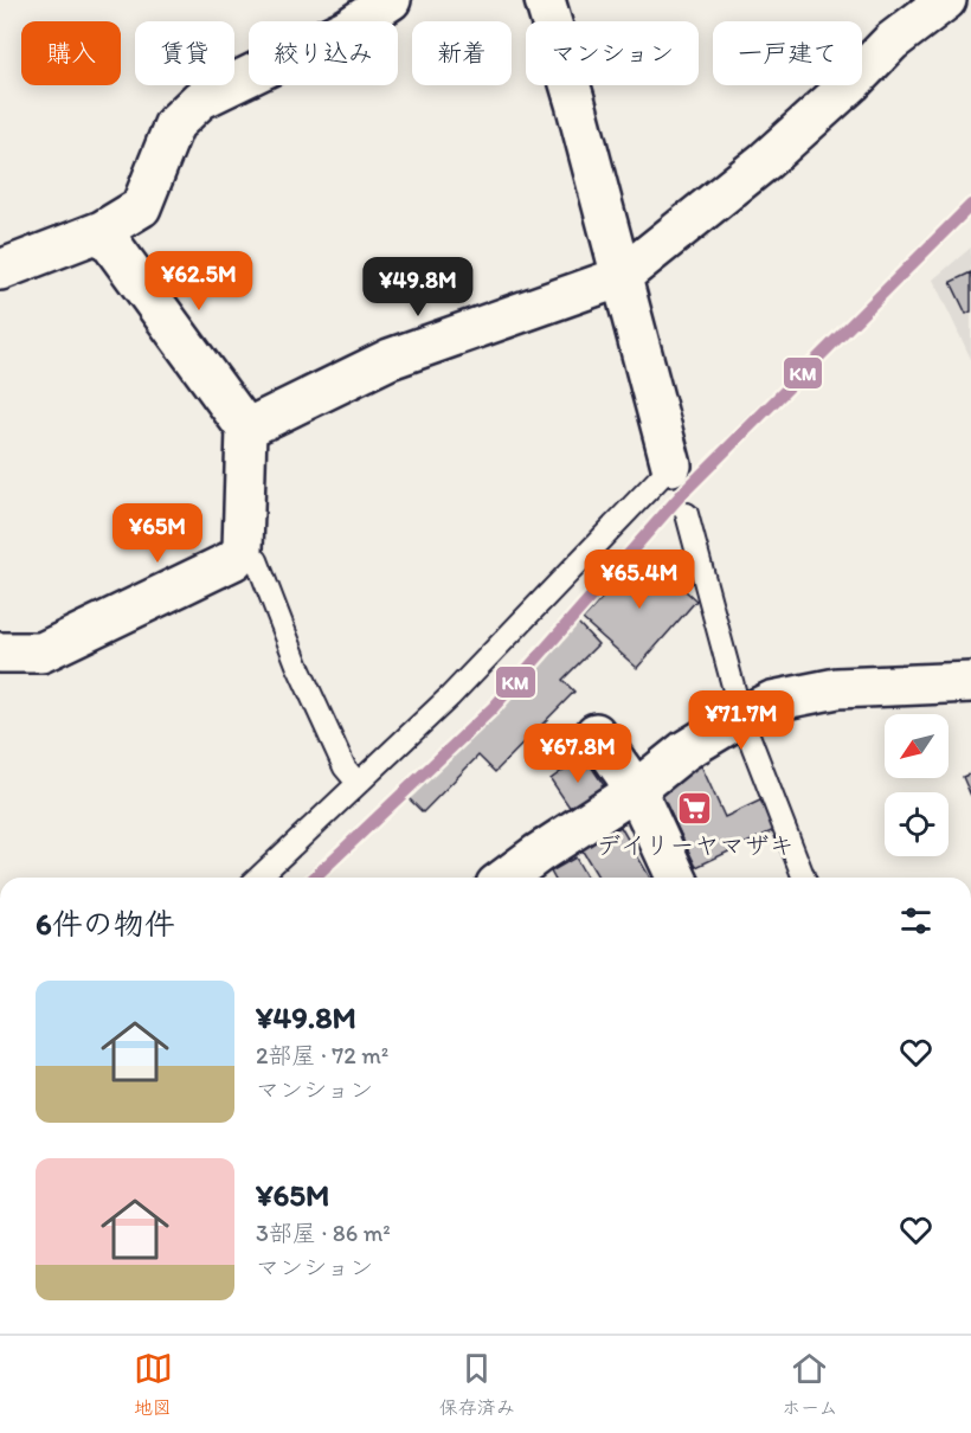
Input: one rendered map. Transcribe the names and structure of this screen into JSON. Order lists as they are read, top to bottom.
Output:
{
  "places": {
    "supermarket": ["デイリーヤマザキ"]
  },
  "lines": ["transit line KM"],
  "north": "bottom left",
  "page": {
    "chip": [
      "購入",
      "賃貸",
      "絞り込み",
      "新着",
      "マンション",
      "一戸建て"
    ],
    "price": [
      "¥62.5M",
      "¥49.8M",
      "¥65M",
      "¥65.4M",
      "¥71.7M",
      "¥67.8M"
    ],
    "heading": "6件の物件",
    "list": [
      {
        "name": "¥49.8M",
        "note": "2部屋 · 72 m² · マンション"
      },
      {
        "name": "¥65M",
        "note": "3部屋 · 86 m² · マンション"
      }
    ],
    "tabs": ["地図", "保存済み", "ホーム"]
  }
}
